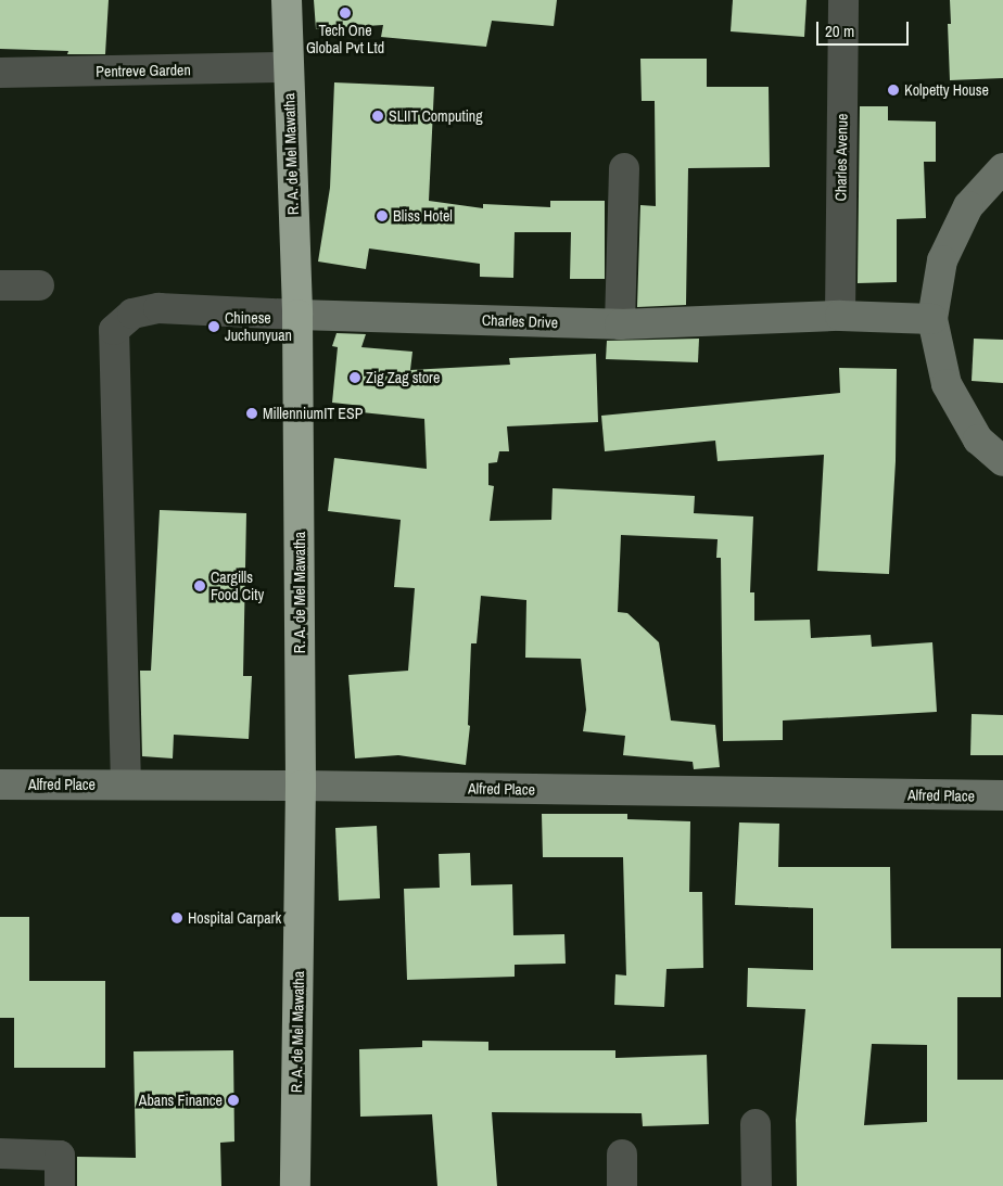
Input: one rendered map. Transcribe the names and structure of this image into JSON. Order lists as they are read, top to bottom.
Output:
{
  "streets": {
    "highway": ["R. A. de Mel Mawatha"],
    "main road": ["Charles Drive", "Alfred Place"],
    "street": ["Pentreve Garden", "Charles Avenue"]
  },
  "crossings": [
    ["Pentreve Garden", "R. A. de Mel Mawatha"],
    ["R. A. de Mel Mawatha", "Charles Drive"],
    ["R. A. de Mel Mawatha", "Alfred Place"],
    ["Charles Avenue", "Charles Drive"],
    ["Charles Drive", "Alfred Place"]
  ],
  "places": [
    "Tech One Global Pvt Ltd",
    "Kolpetty House",
    "SLIIT Computing",
    "Bliss Hotel",
    "Chinese Juchunyuan",
    "Zig Zag store",
    "MillenniumIT ESP",
    "Cargills Food City",
    "Hospital Carpark",
    "Abans Finance"
  ],
  "scale_bar": "20 m"
}
